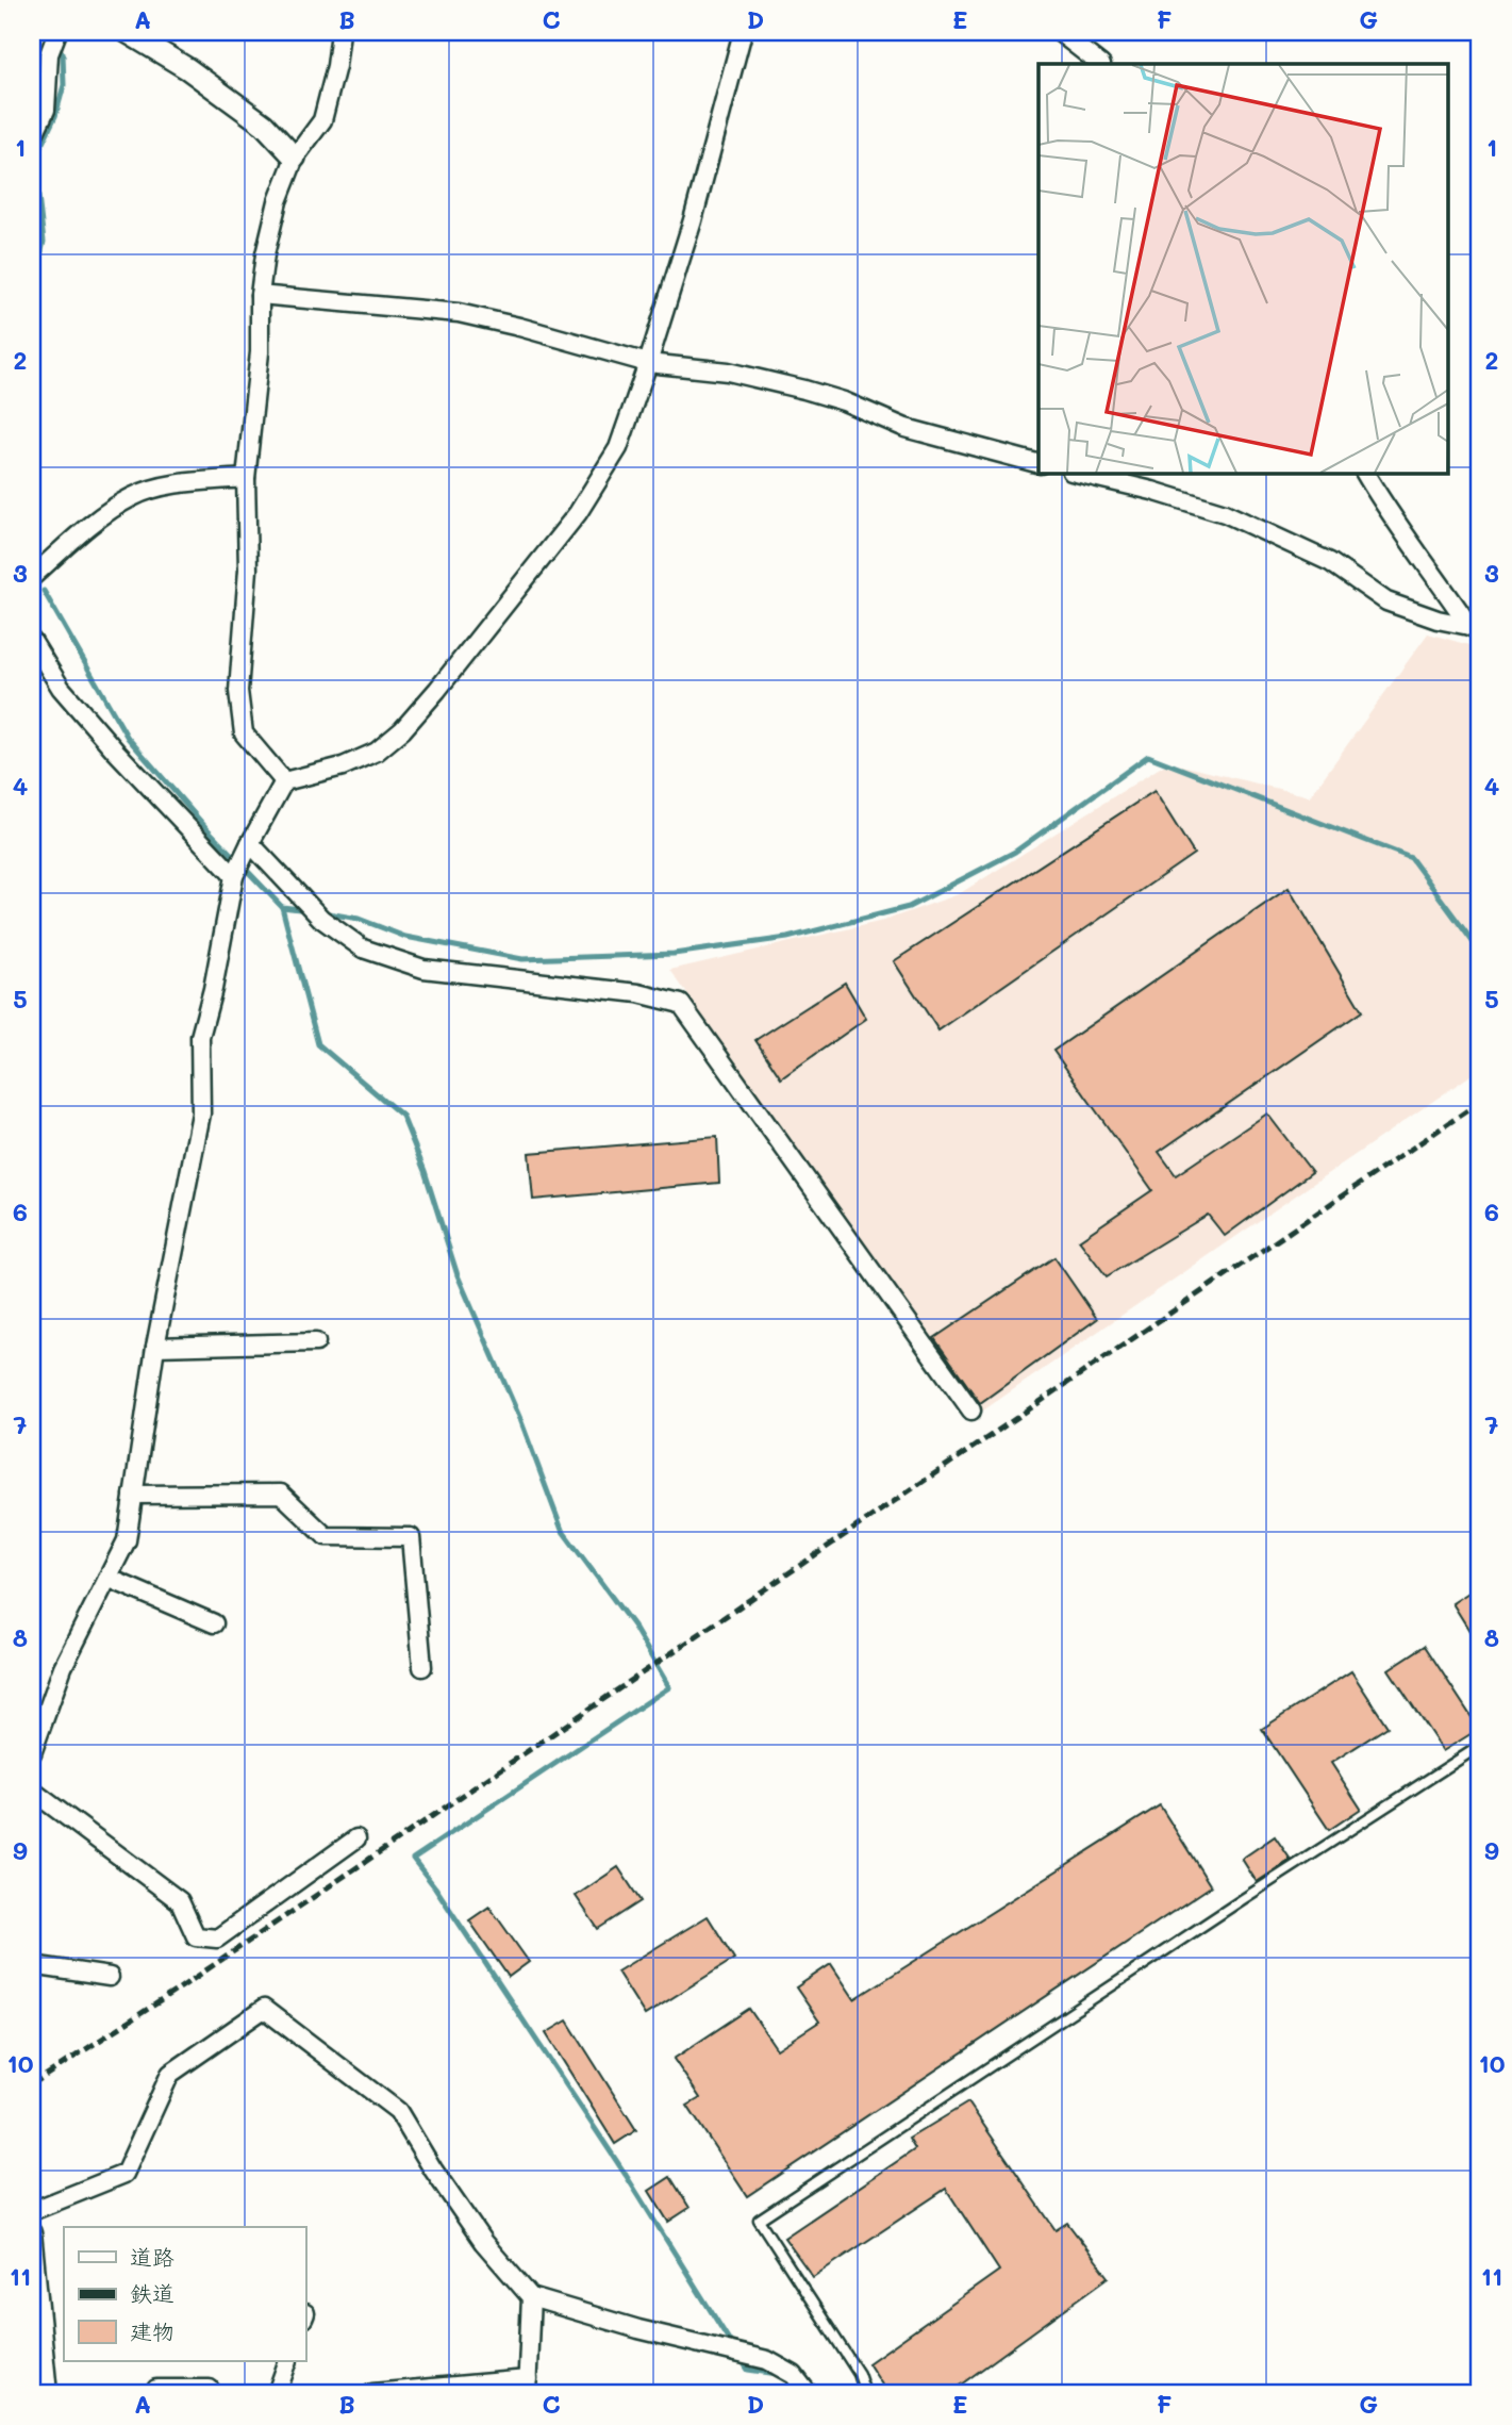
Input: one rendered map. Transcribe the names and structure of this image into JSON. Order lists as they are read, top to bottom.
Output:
{
  "legend": ["道路", "鉄道", "建物"],
  "grid": {
    "columns": [
      "A",
      "B",
      "C",
      "D",
      "E",
      "F",
      "G"
    ],
    "rows": [
      "1",
      "2",
      "3",
      "4",
      "5",
      "6",
      "7",
      "8",
      "9",
      "10",
      "11"
    ]
  }
}
